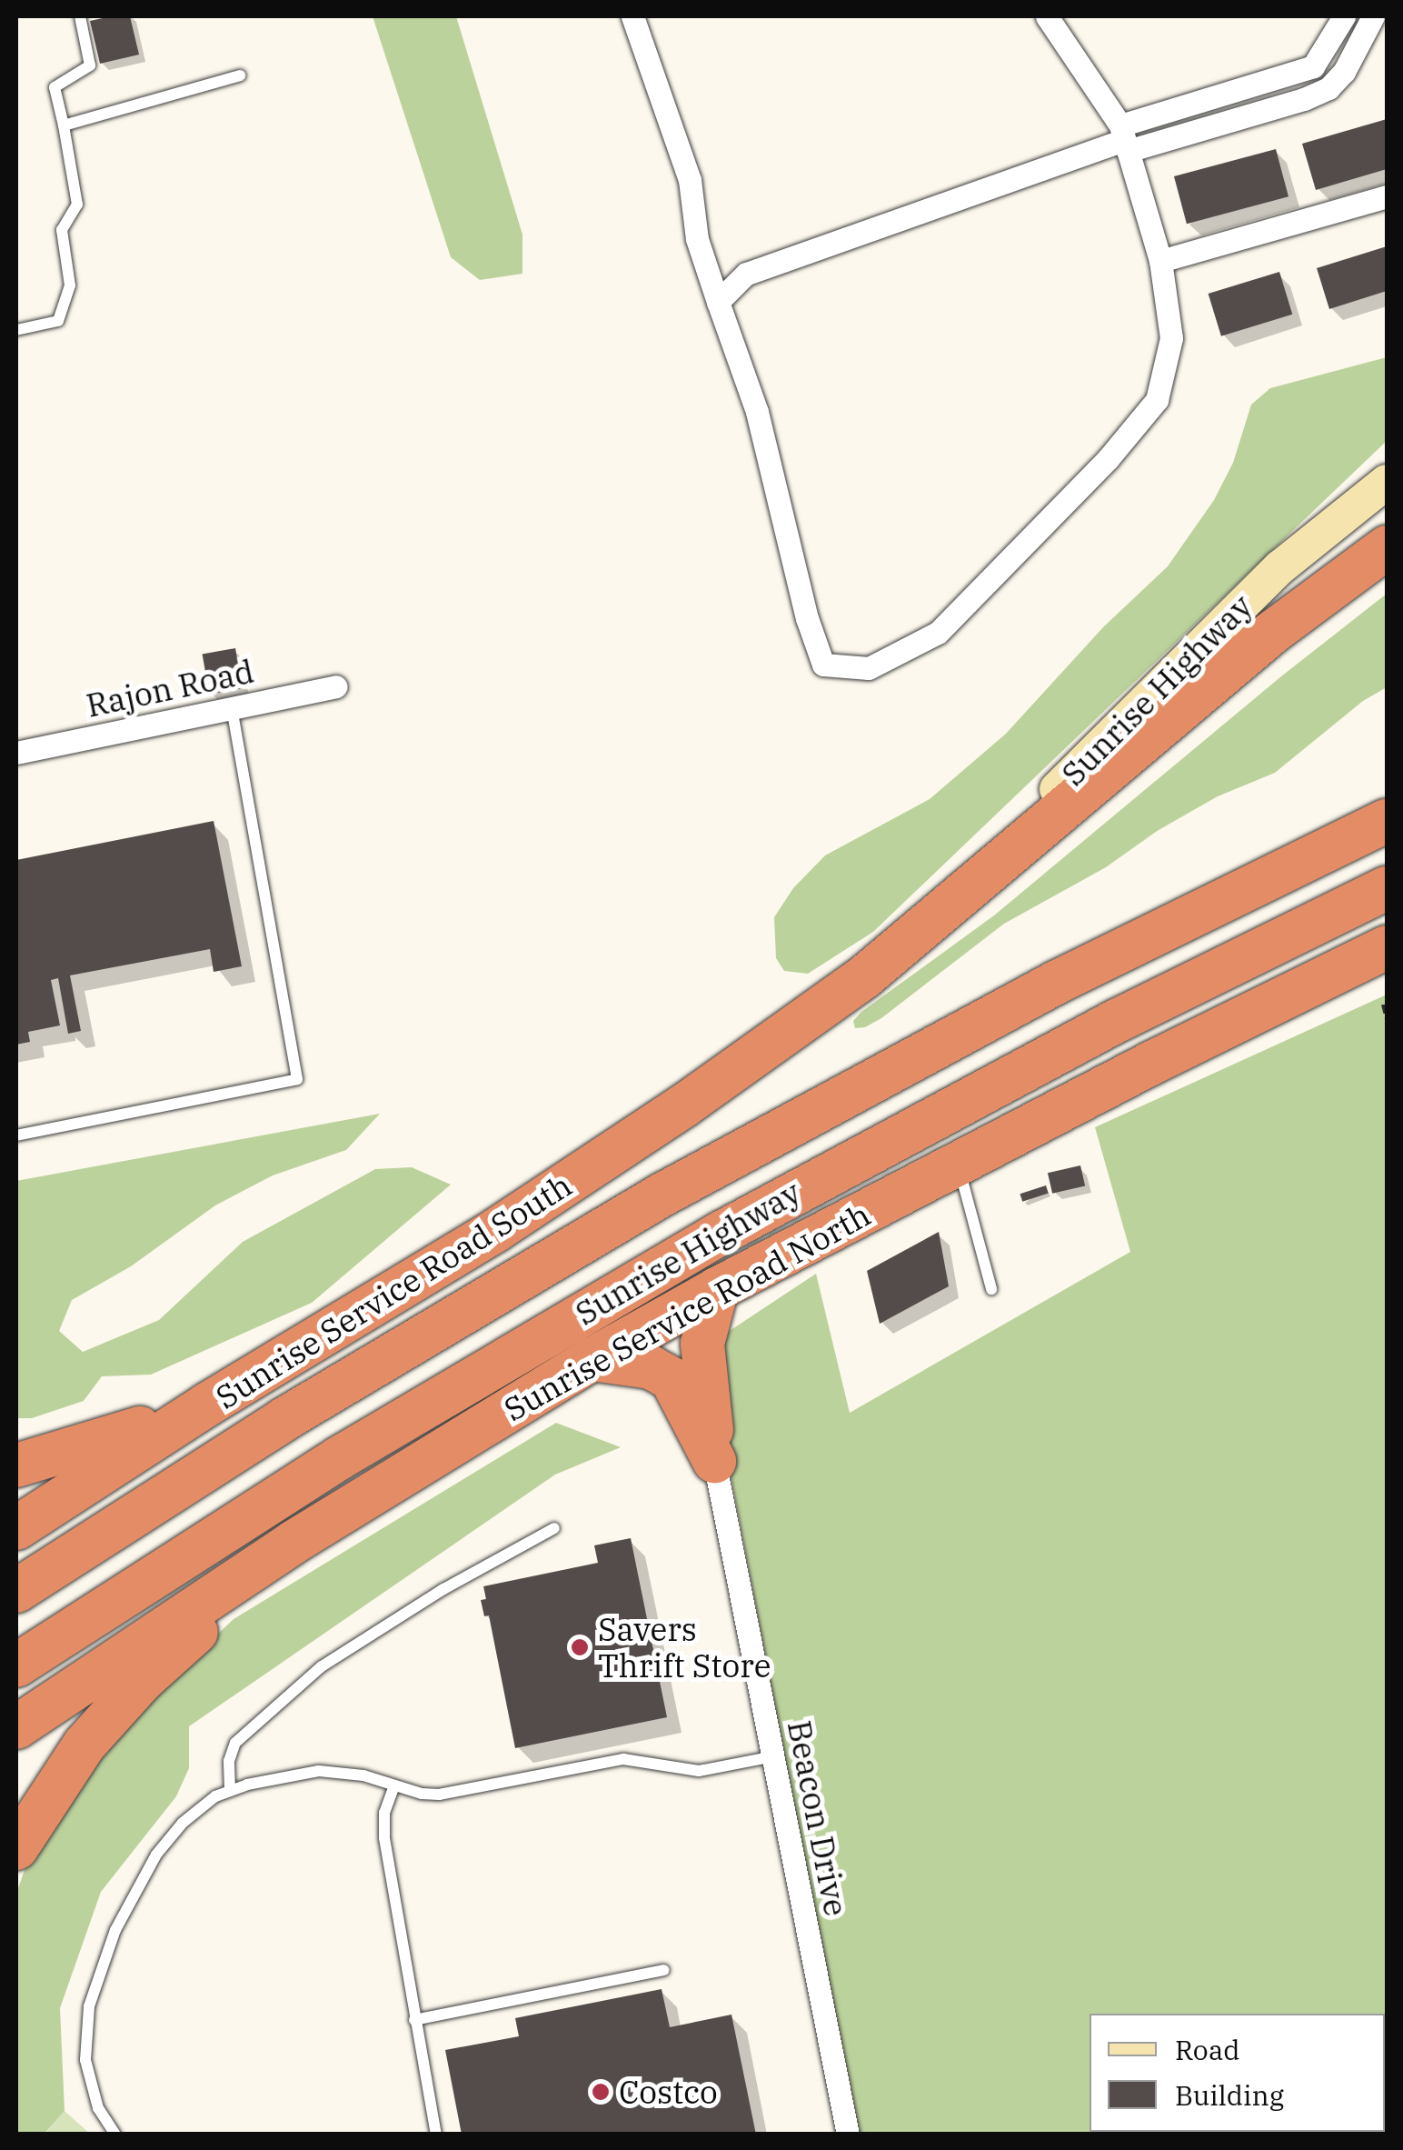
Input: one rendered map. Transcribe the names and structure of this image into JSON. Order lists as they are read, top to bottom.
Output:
{
  "streets": {
    "highway": ["Sunrise Highway", "Sunrise Service Road South", "Sunrise Service Road North"],
    "street": ["Rajon Road", "Beacon Drive"]
  },
  "crossings": [
    ["Sunrise Highway", "Sunrise Service Road South"]
  ],
  "places": ["Savers Thrift Store", "Costco"],
  "legend": ["Road", "Building"]
}
